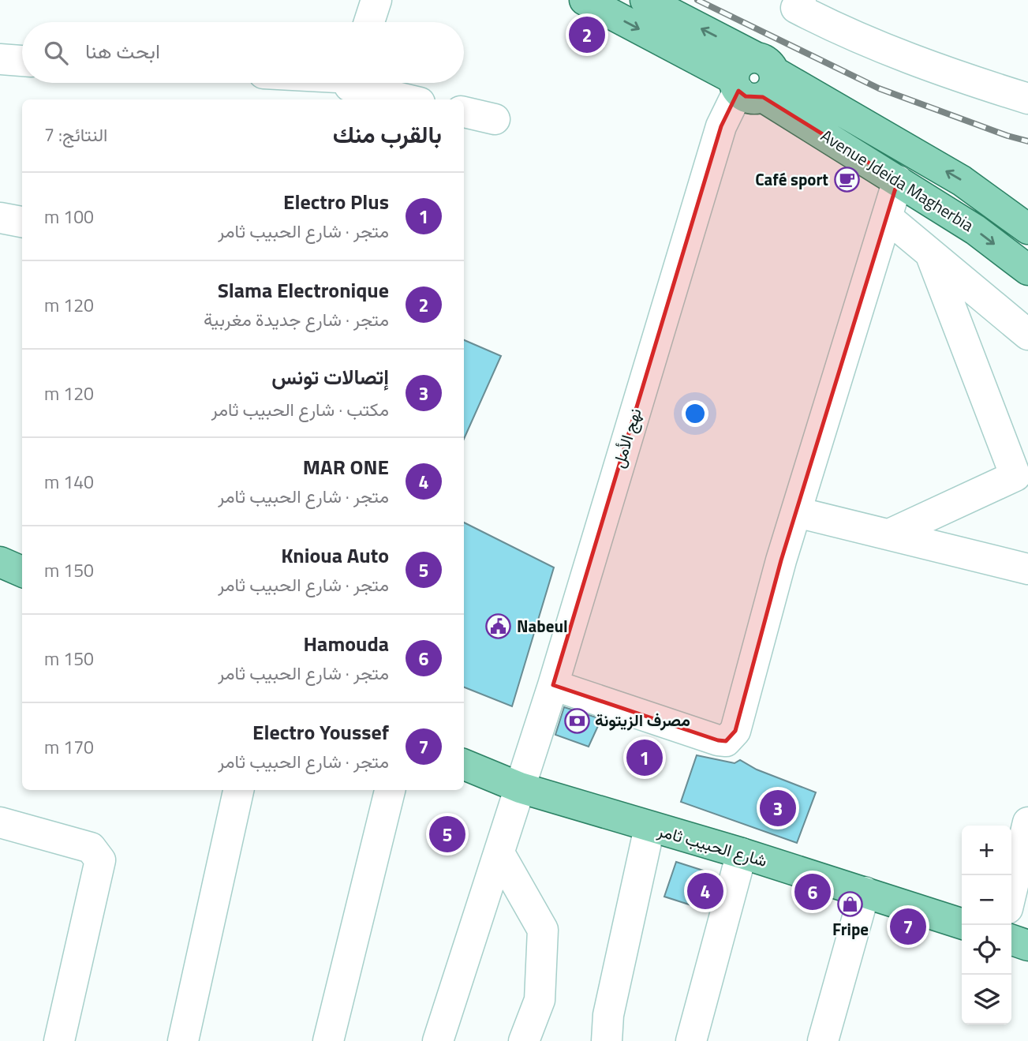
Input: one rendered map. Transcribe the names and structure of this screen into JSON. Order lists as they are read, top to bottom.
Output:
{
  "streets": {
    "main road": ["Avenue Jdeida Magherbia", "شارع الحبيب ثامر"],
    "street": ["نهج الأمل"]
  },
  "crossings": [
    ["Avenue Jdeida Magherbia", "نهج الأمل"],
    ["نهج الأمل", "شارع الحبيب ثامر"]
  ],
  "places": {
    "cafe": ["Café sport"],
    "public building": ["Nabeul"],
    "bank": ["مصرف الزيتونة"],
    "shop": ["Fripe"]
  },
  "page": {
    "pins": [
      "2",
      "1",
      "3",
      "5",
      "4",
      "6",
      "7"
    ],
    "search": "ابحث هنا",
    "heading": ["بالقرب منك", "النتائج: 7"],
    "list": [
      {
        "mark": "1",
        "name": "Electro Plus",
        "note": "متجر · شارع الحبيب ثامر",
        "value": "100 m"
      },
      {
        "mark": "2",
        "name": "Slama Electronique",
        "note": "متجر · شارع جديدة مغربية",
        "value": "120 m"
      },
      {
        "mark": "3",
        "name": "إتصالات تونس",
        "note": "مكتب · شارع الحبيب ثامر",
        "value": "120 m"
      },
      {
        "mark": "4",
        "name": "MAR ONE",
        "note": "متجر · شارع الحبيب ثامر",
        "value": "140 m"
      },
      {
        "mark": "5",
        "name": "Knioua Auto",
        "note": "متجر · شارع الحبيب ثامر",
        "value": "150 m"
      },
      {
        "mark": "6",
        "name": "Hamouda",
        "note": "متجر · شارع الحبيب ثامر",
        "value": "150 m"
      },
      {
        "mark": "7",
        "name": "Electro Youssef",
        "note": "متجر · شارع الحبيب ثامر",
        "value": "170 m"
      }
    ],
    "map_buttons": ["+", "−"]
  }
}
